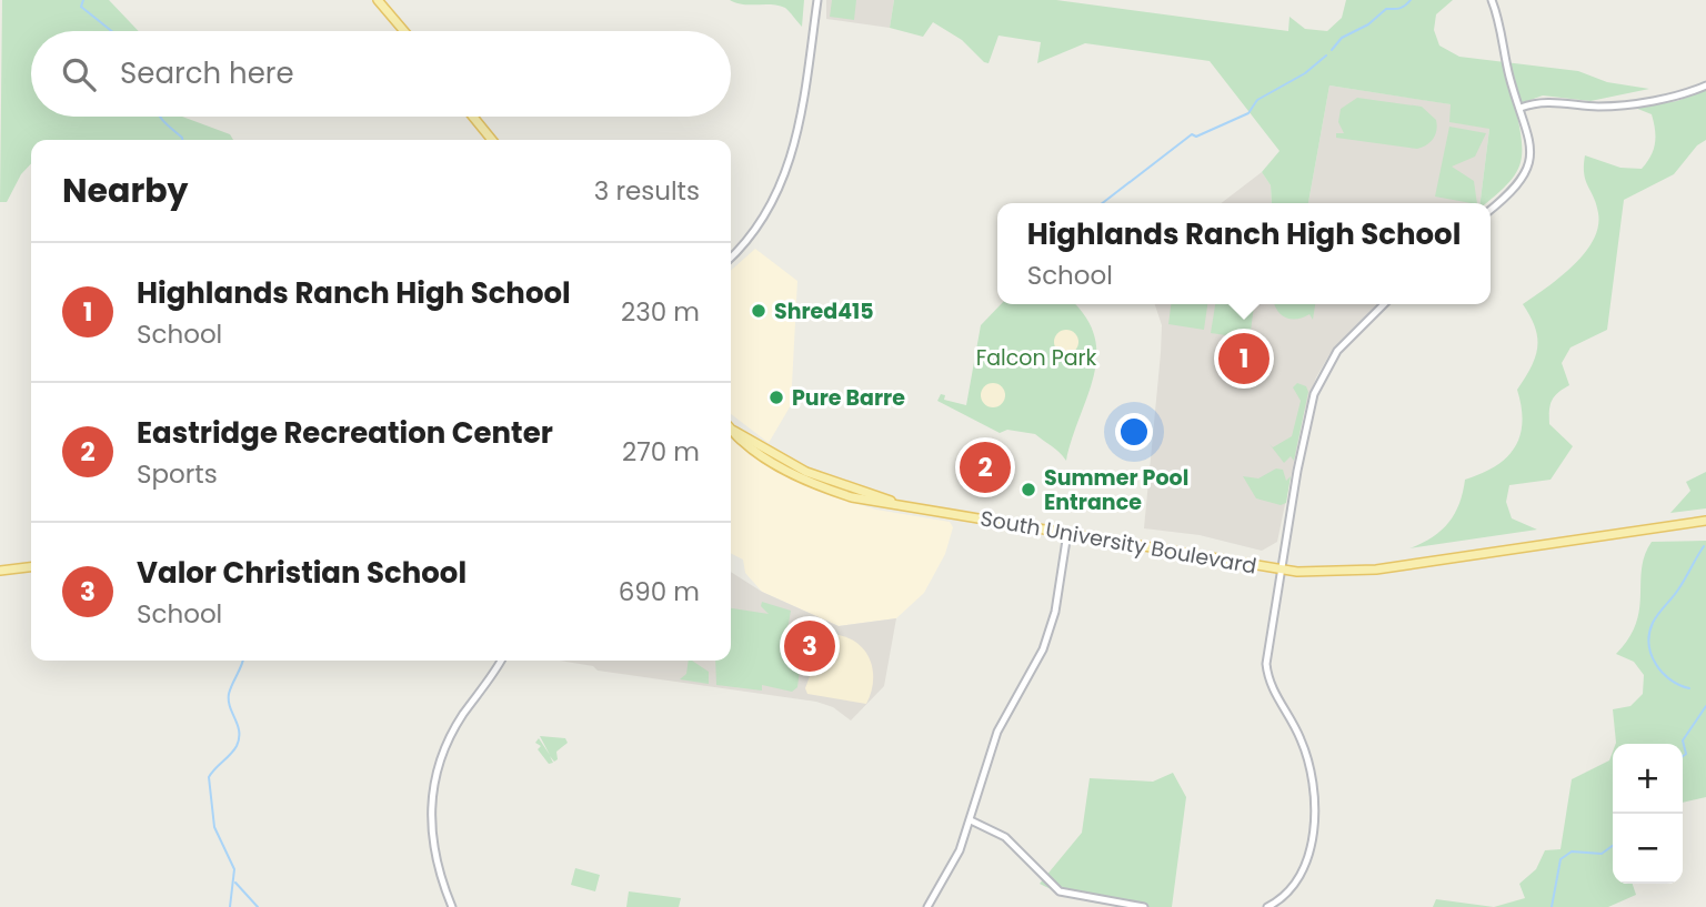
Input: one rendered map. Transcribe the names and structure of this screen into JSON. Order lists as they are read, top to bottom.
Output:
{
  "streets": {
    "main road": ["South University Boulevard"]
  },
  "parks": ["Falcon Park"],
  "places": ["Shred415", "Pure Barre", "Summer Pool Entrance"],
  "page": {
    "search": "Search here",
    "heading": ["Nearby", "3 results"],
    "popup": ["Highlands Ranch High School", "School"],
    "list": [
      {
        "mark": "1",
        "name": "Highlands Ranch High School",
        "note": "School",
        "value": "230 m"
      },
      {
        "mark": "2",
        "name": "Eastridge Recreation Center",
        "note": "Sports",
        "value": "270 m"
      },
      {
        "mark": "3",
        "name": "Valor Christian School",
        "note": "School",
        "value": "690 m"
      }
    ],
    "pins": ["1", "2", "3"],
    "map_buttons": ["+", "−"]
  }
}
